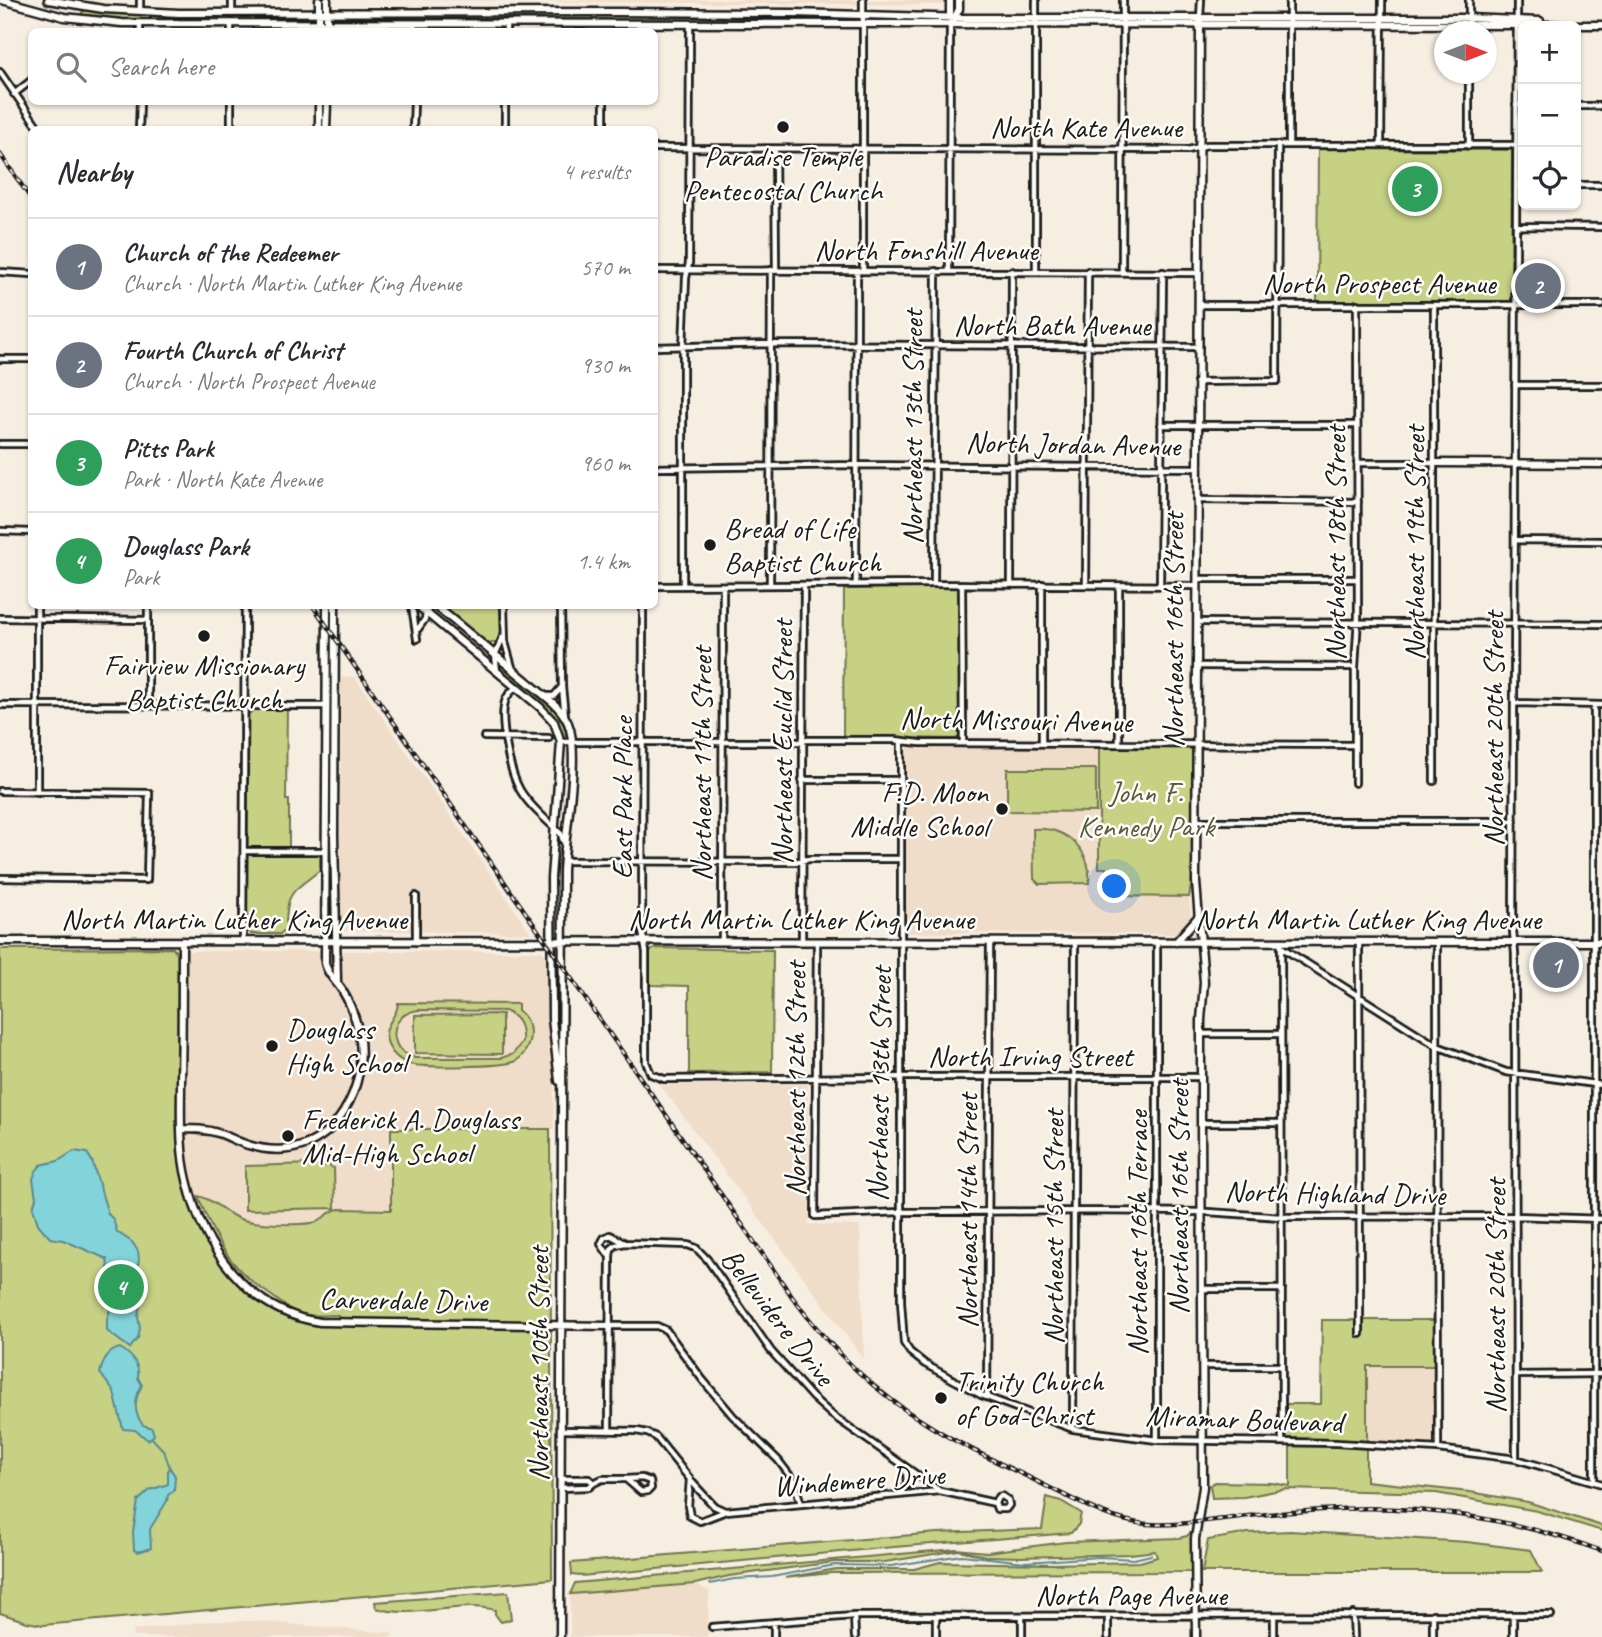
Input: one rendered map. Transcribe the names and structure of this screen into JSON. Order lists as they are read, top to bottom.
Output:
{
  "streets": {
    "main road": [
      "Northeast 13th Street",
      "Northeast 16th Street",
      "North Martin Luther King Avenue",
      "Carverdale Drive",
      "Northeast 10th Street"
    ],
    "street": [
      "North Kate Avenue",
      "North Fonshill Avenue",
      "North Prospect Avenue",
      "North Bath Avenue",
      "North Jordan Avenue",
      "Northeast 18th Street",
      "Northeast 19th Street",
      "North Missouri Avenue",
      "Northeast 20th Street",
      "Northeast Euclid Street",
      "Northeast 11th Street",
      "East Park Place",
      "North Irving Street",
      "Northeast 12th Street",
      "North Highland Drive",
      "Northeast 14th Street",
      "Northeast 15th Street",
      "Northeast 16th Terrace",
      "Bellevidere Drive",
      "Miramar Boulevard",
      "Windemere Drive",
      "North Page Avenue"
    ]
  },
  "crossings": [
    ["North Kate Avenue", "Northeast 13th Street"],
    ["North Kate Avenue", "Northeast 16th Street"],
    ["North Kate Avenue", "Northeast 20th Street"],
    ["North Kate Avenue", "Northeast Euclid Street"],
    ["North Fonshill Avenue", "Northeast 13th Street"],
    ["North Fonshill Avenue", "Northeast 16th Street"],
    ["North Fonshill Avenue", "Northeast Euclid Street"],
    ["North Prospect Avenue", "Northeast 18th Street"],
    ["North Prospect Avenue", "Northeast 19th Street"],
    ["North Prospect Avenue", "Northeast 16th Street"],
    ["North Prospect Avenue", "Northeast 20th Street"],
    ["North Bath Avenue", "Northeast 13th Street"],
    ["North Bath Avenue", "Northeast 16th Street"],
    ["North Bath Avenue", "Northeast Euclid Street"],
    ["Northeast 13th Street", "North Jordan Avenue"],
    ["Northeast 13th Street", "North Missouri Avenue"],
    ["Northeast 13th Street", "North Martin Luther King Avenue"],
    ["Northeast 13th Street", "North Irving Street"],
    ["Northeast 13th Street", "North Highland Drive"],
    ["Northeast 13th Street", "Miramar Boulevard"],
    ["North Jordan Avenue", "Northeast 18th Street"],
    ["North Jordan Avenue", "Northeast 16th Street"],
    ["North Jordan Avenue", "Northeast Euclid Street"],
    ["Northeast 18th Street", "North Missouri Avenue"],
    ["Northeast 16th Street", "North Missouri Avenue"],
    ["Northeast 16th Street", "North Martin Luther King Avenue"],
    ["Northeast 16th Street", "North Irving Street"],
    ["Northeast 16th Street", "North Highland Drive"],
    ["Northeast 16th Street", "Miramar Boulevard"],
    ["Northeast 16th Street", "North Page Avenue"],
    ["North Missouri Avenue", "Northeast Euclid Street"],
    ["North Missouri Avenue", "Northeast 11th Street"],
    ["North Missouri Avenue", "East Park Place"],
    ["North Missouri Avenue", "Northeast 10th Street"],
    ["Northeast 20th Street", "North Martin Luther King Avenue"],
    ["Northeast 20th Street", "North Highland Drive"],
    ["Northeast 20th Street", "Miramar Boulevard"],
    ["Northeast Euclid Street", "North Martin Luther King Avenue"],
    ["Northeast 11th Street", "North Martin Luther King Avenue"],
    ["East Park Place", "North Martin Luther King Avenue"],
    ["East Park Place", "North Irving Street"],
    ["North Martin Luther King Avenue", "Northeast 12th Street"],
    ["North Martin Luther King Avenue", "Northeast 14th Street"],
    ["North Martin Luther King Avenue", "Northeast 15th Street"],
    ["North Martin Luther King Avenue", "Northeast 16th Terrace"],
    ["North Martin Luther King Avenue", "Carverdale Drive"],
    ["North Martin Luther King Avenue", "Northeast 10th Street"],
    ["North Irving Street", "Northeast 12th Street"],
    ["North Irving Street", "Northeast 14th Street"],
    ["North Irving Street", "Northeast 15th Street"],
    ["North Irving Street", "Northeast 16th Terrace"],
    ["Northeast 12th Street", "North Highland Drive"],
    ["North Highland Drive", "Northeast 14th Street"],
    ["North Highland Drive", "Northeast 15th Street"],
    ["North Highland Drive", "Northeast 16th Terrace"],
    ["Northeast 14th Street", "Miramar Boulevard"],
    ["Northeast 15th Street", "Miramar Boulevard"],
    ["Northeast 16th Terrace", "Miramar Boulevard"],
    ["Carverdale Drive", "Northeast 10th Street"],
    ["Carverdale Drive", "Windemere Drive"],
    ["Bellevidere Drive", "Windemere Drive"]
  ],
  "parks": ["John F. Kennedy Park"],
  "places": [
    "Paradise Temple Pentecostal Church",
    "Bread of Life Baptist Church",
    "Fairview Missionary Baptist Church",
    "F.D. Moon Middle School",
    "Douglass High School",
    "Frederick A. Douglass Mid-High School",
    "Trinity Church of God-Christ"
  ],
  "north": "right",
  "page": {
    "map_buttons": ["+", "−"],
    "search": "Search here",
    "heading": ["Nearby", "4 results"],
    "pins": [
      "3",
      "2",
      "1",
      "4"
    ],
    "list": [
      {
        "mark": "1",
        "name": "Church of the Redeemer",
        "note": "Church · North Martin Luther King Avenue",
        "value": "570 m"
      },
      {
        "mark": "2",
        "name": "Fourth Church of Christ",
        "note": "Church · North Prospect Avenue",
        "value": "930 m"
      },
      {
        "mark": "3",
        "name": "Pitts Park",
        "note": "Park · North Kate Avenue",
        "value": "960 m"
      },
      {
        "mark": "4",
        "name": "Douglass Park",
        "note": "Park",
        "value": "1.4 km"
      }
    ]
  }
}
